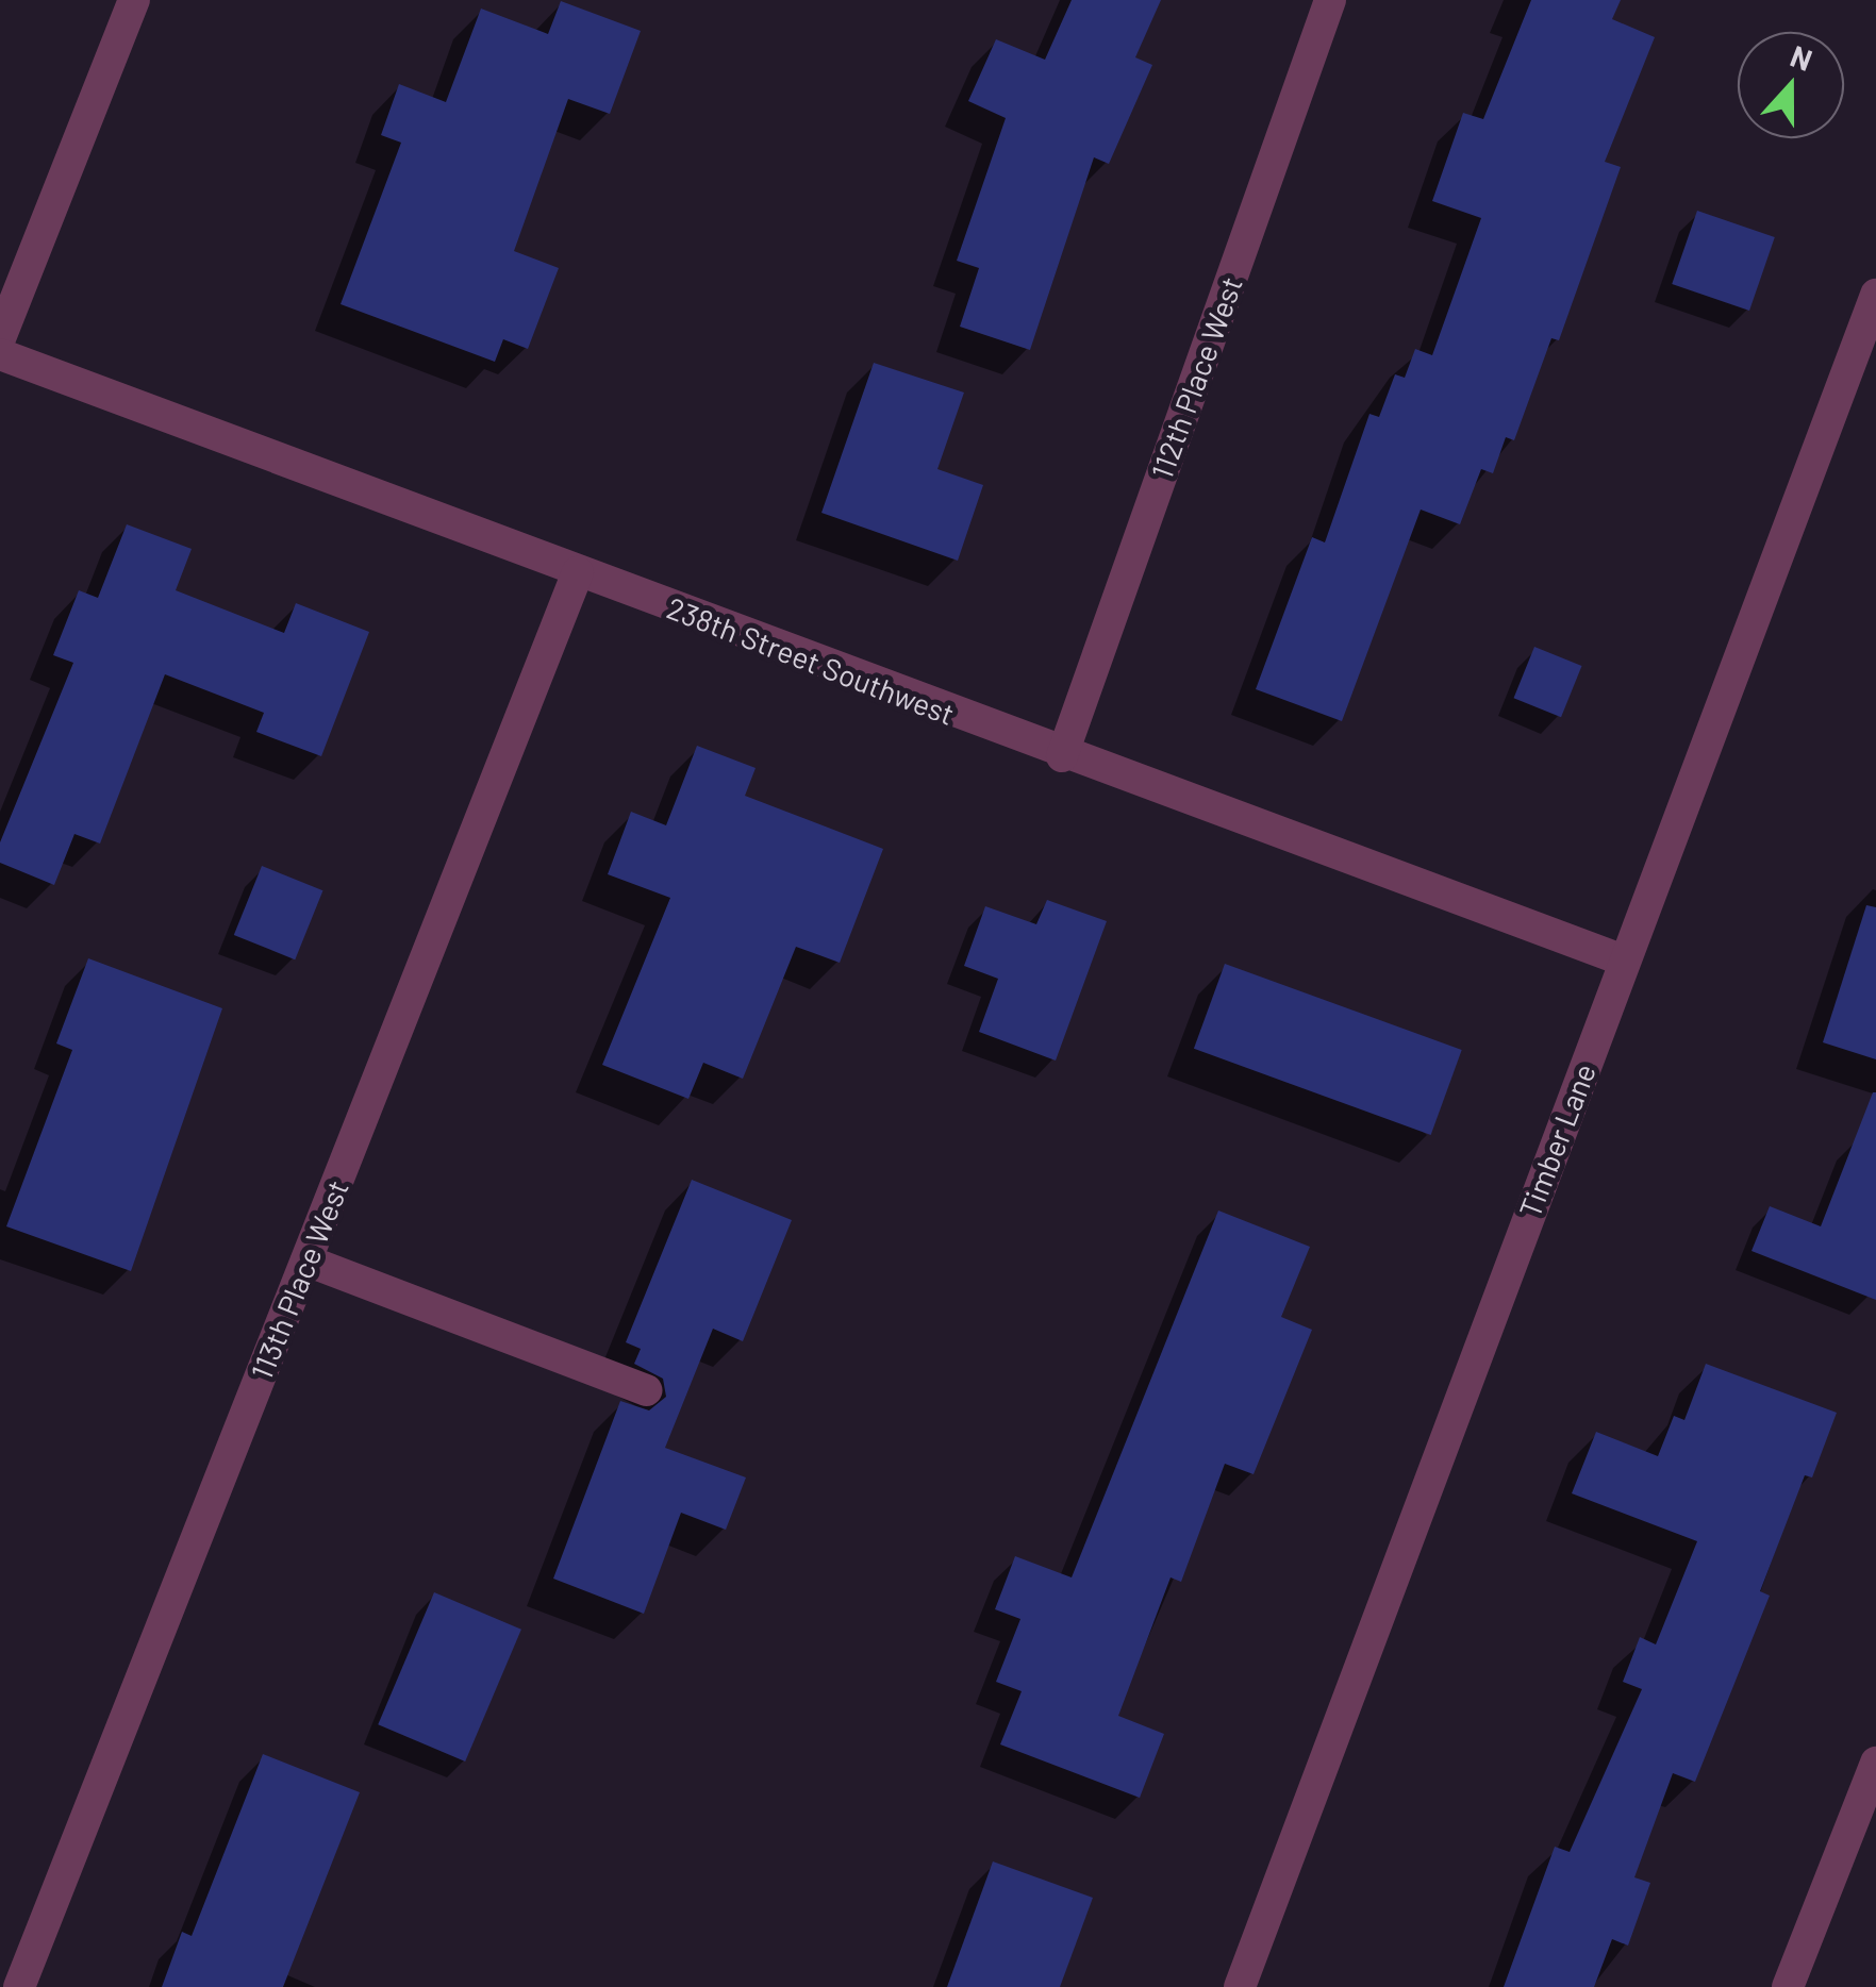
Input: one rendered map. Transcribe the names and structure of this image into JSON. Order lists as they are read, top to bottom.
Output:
{
  "streets": {
    "street": [
      "112th Place West",
      "238th Street Southwest",
      "Timber Lane",
      "113th Place West"
    ]
  },
  "crossings": [
    ["112th Place West", "238th Street Southwest"],
    ["238th Street Southwest", "Timber Lane"],
    ["238th Street Southwest", "113th Place West"]
  ],
  "north": "top"
}
